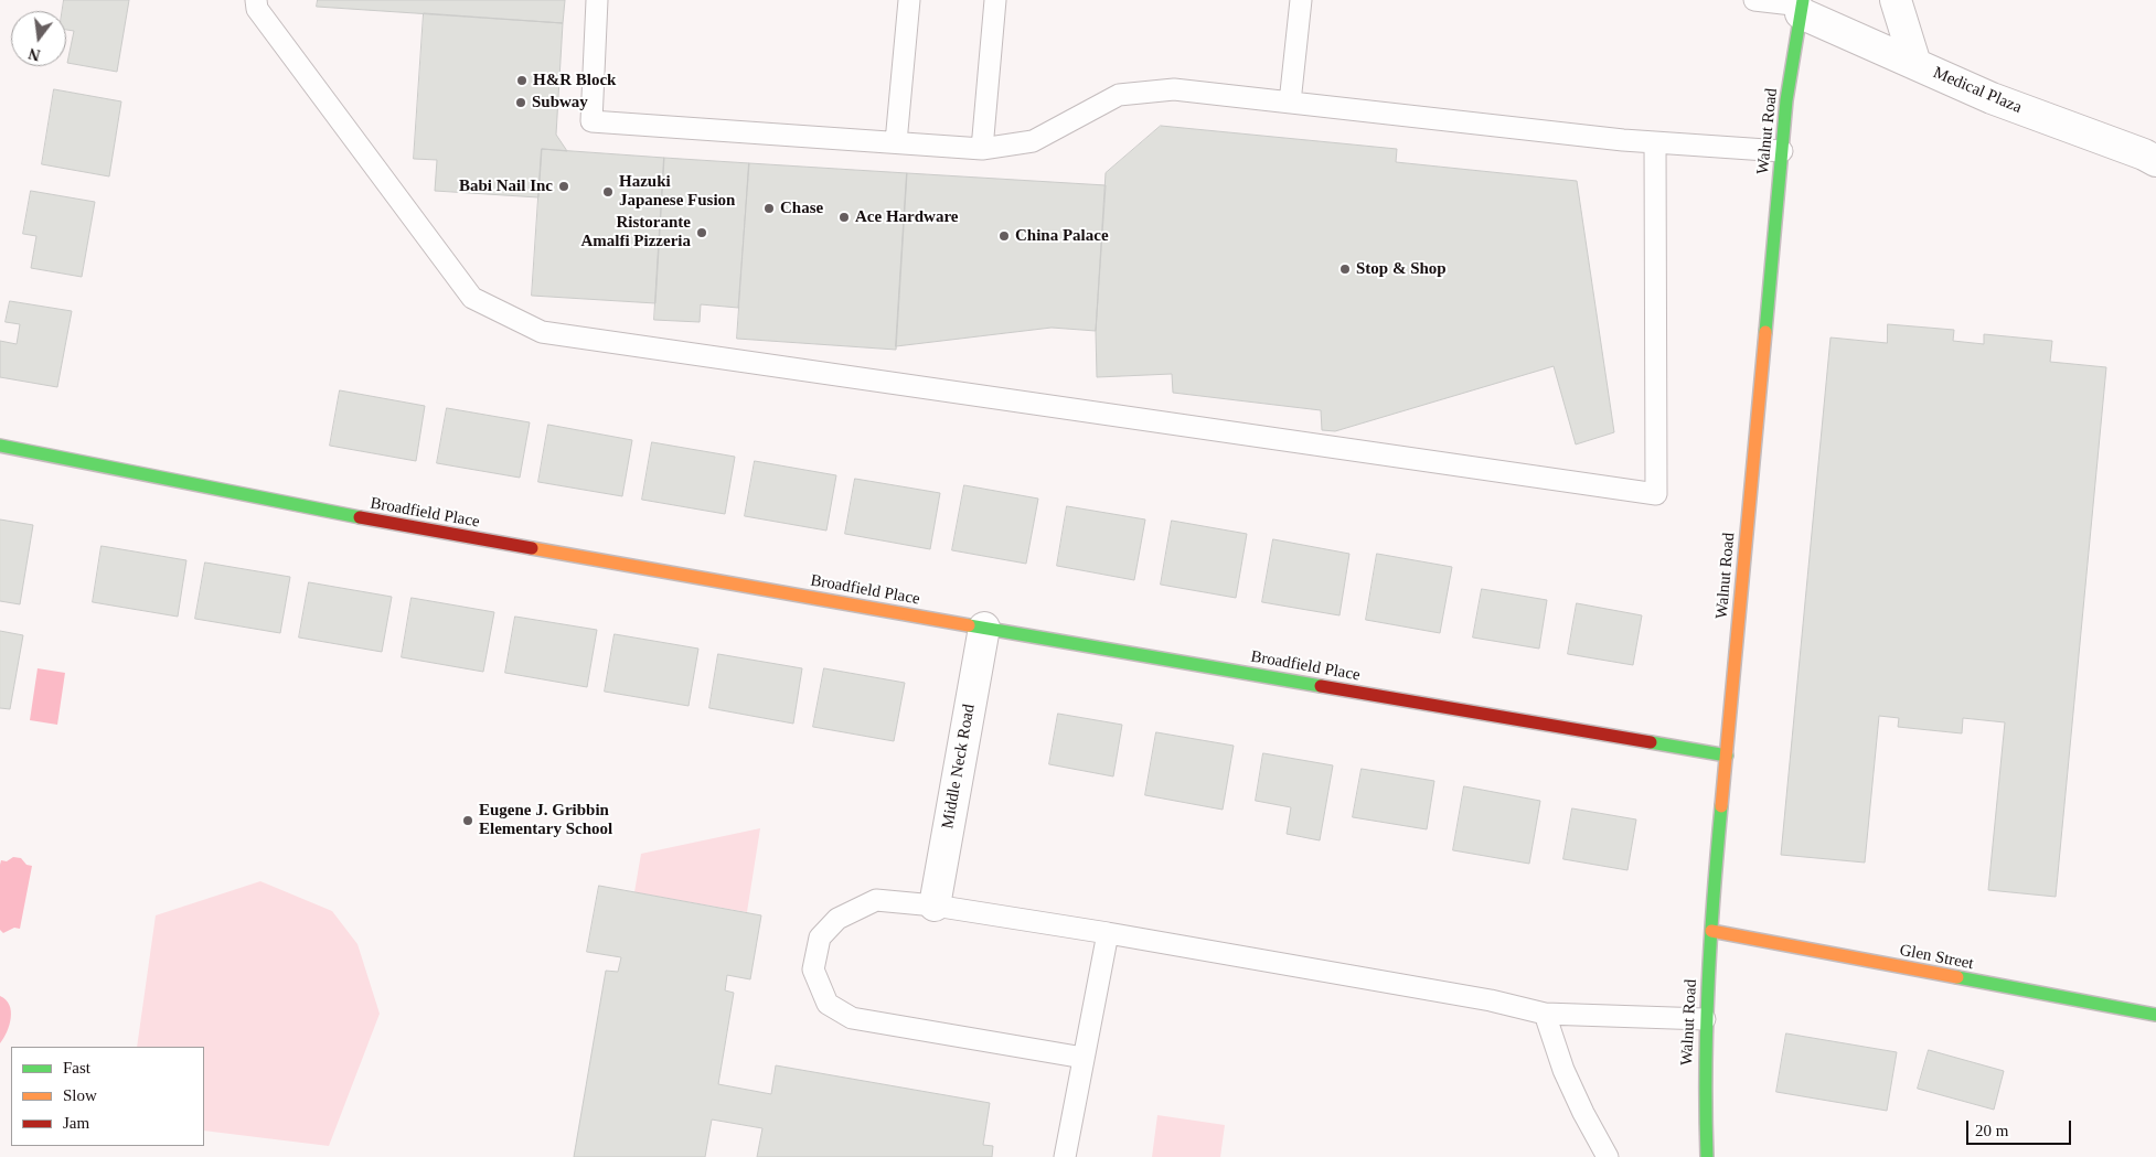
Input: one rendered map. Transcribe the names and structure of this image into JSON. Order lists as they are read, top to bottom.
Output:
{
  "streets": {
    "street": [
      "Medical Plaza",
      "Walnut Road",
      "Broadfield Place",
      "Middle Neck Road",
      "Glen Street"
    ]
  },
  "crossings": [
    ["Medical Plaza", "Walnut Road"],
    ["Walnut Road", "Broadfield Place"],
    ["Walnut Road", "Glen Street"],
    ["Broadfield Place", "Middle Neck Road"]
  ],
  "places": [
    "H&R Block",
    "Subway",
    "Babi Nail Inc",
    "Hazuki Japanese Fusion",
    "Chase",
    "Ace Hardware",
    "Ristorante Amalfi Pizzeria",
    "China Palace",
    "Stop & Shop",
    "Eugene J. Gribbin Elementary School"
  ],
  "legend": ["Fast", "Slow", "Jam"],
  "scale_bar": "20 m",
  "north": "bottom"
}
